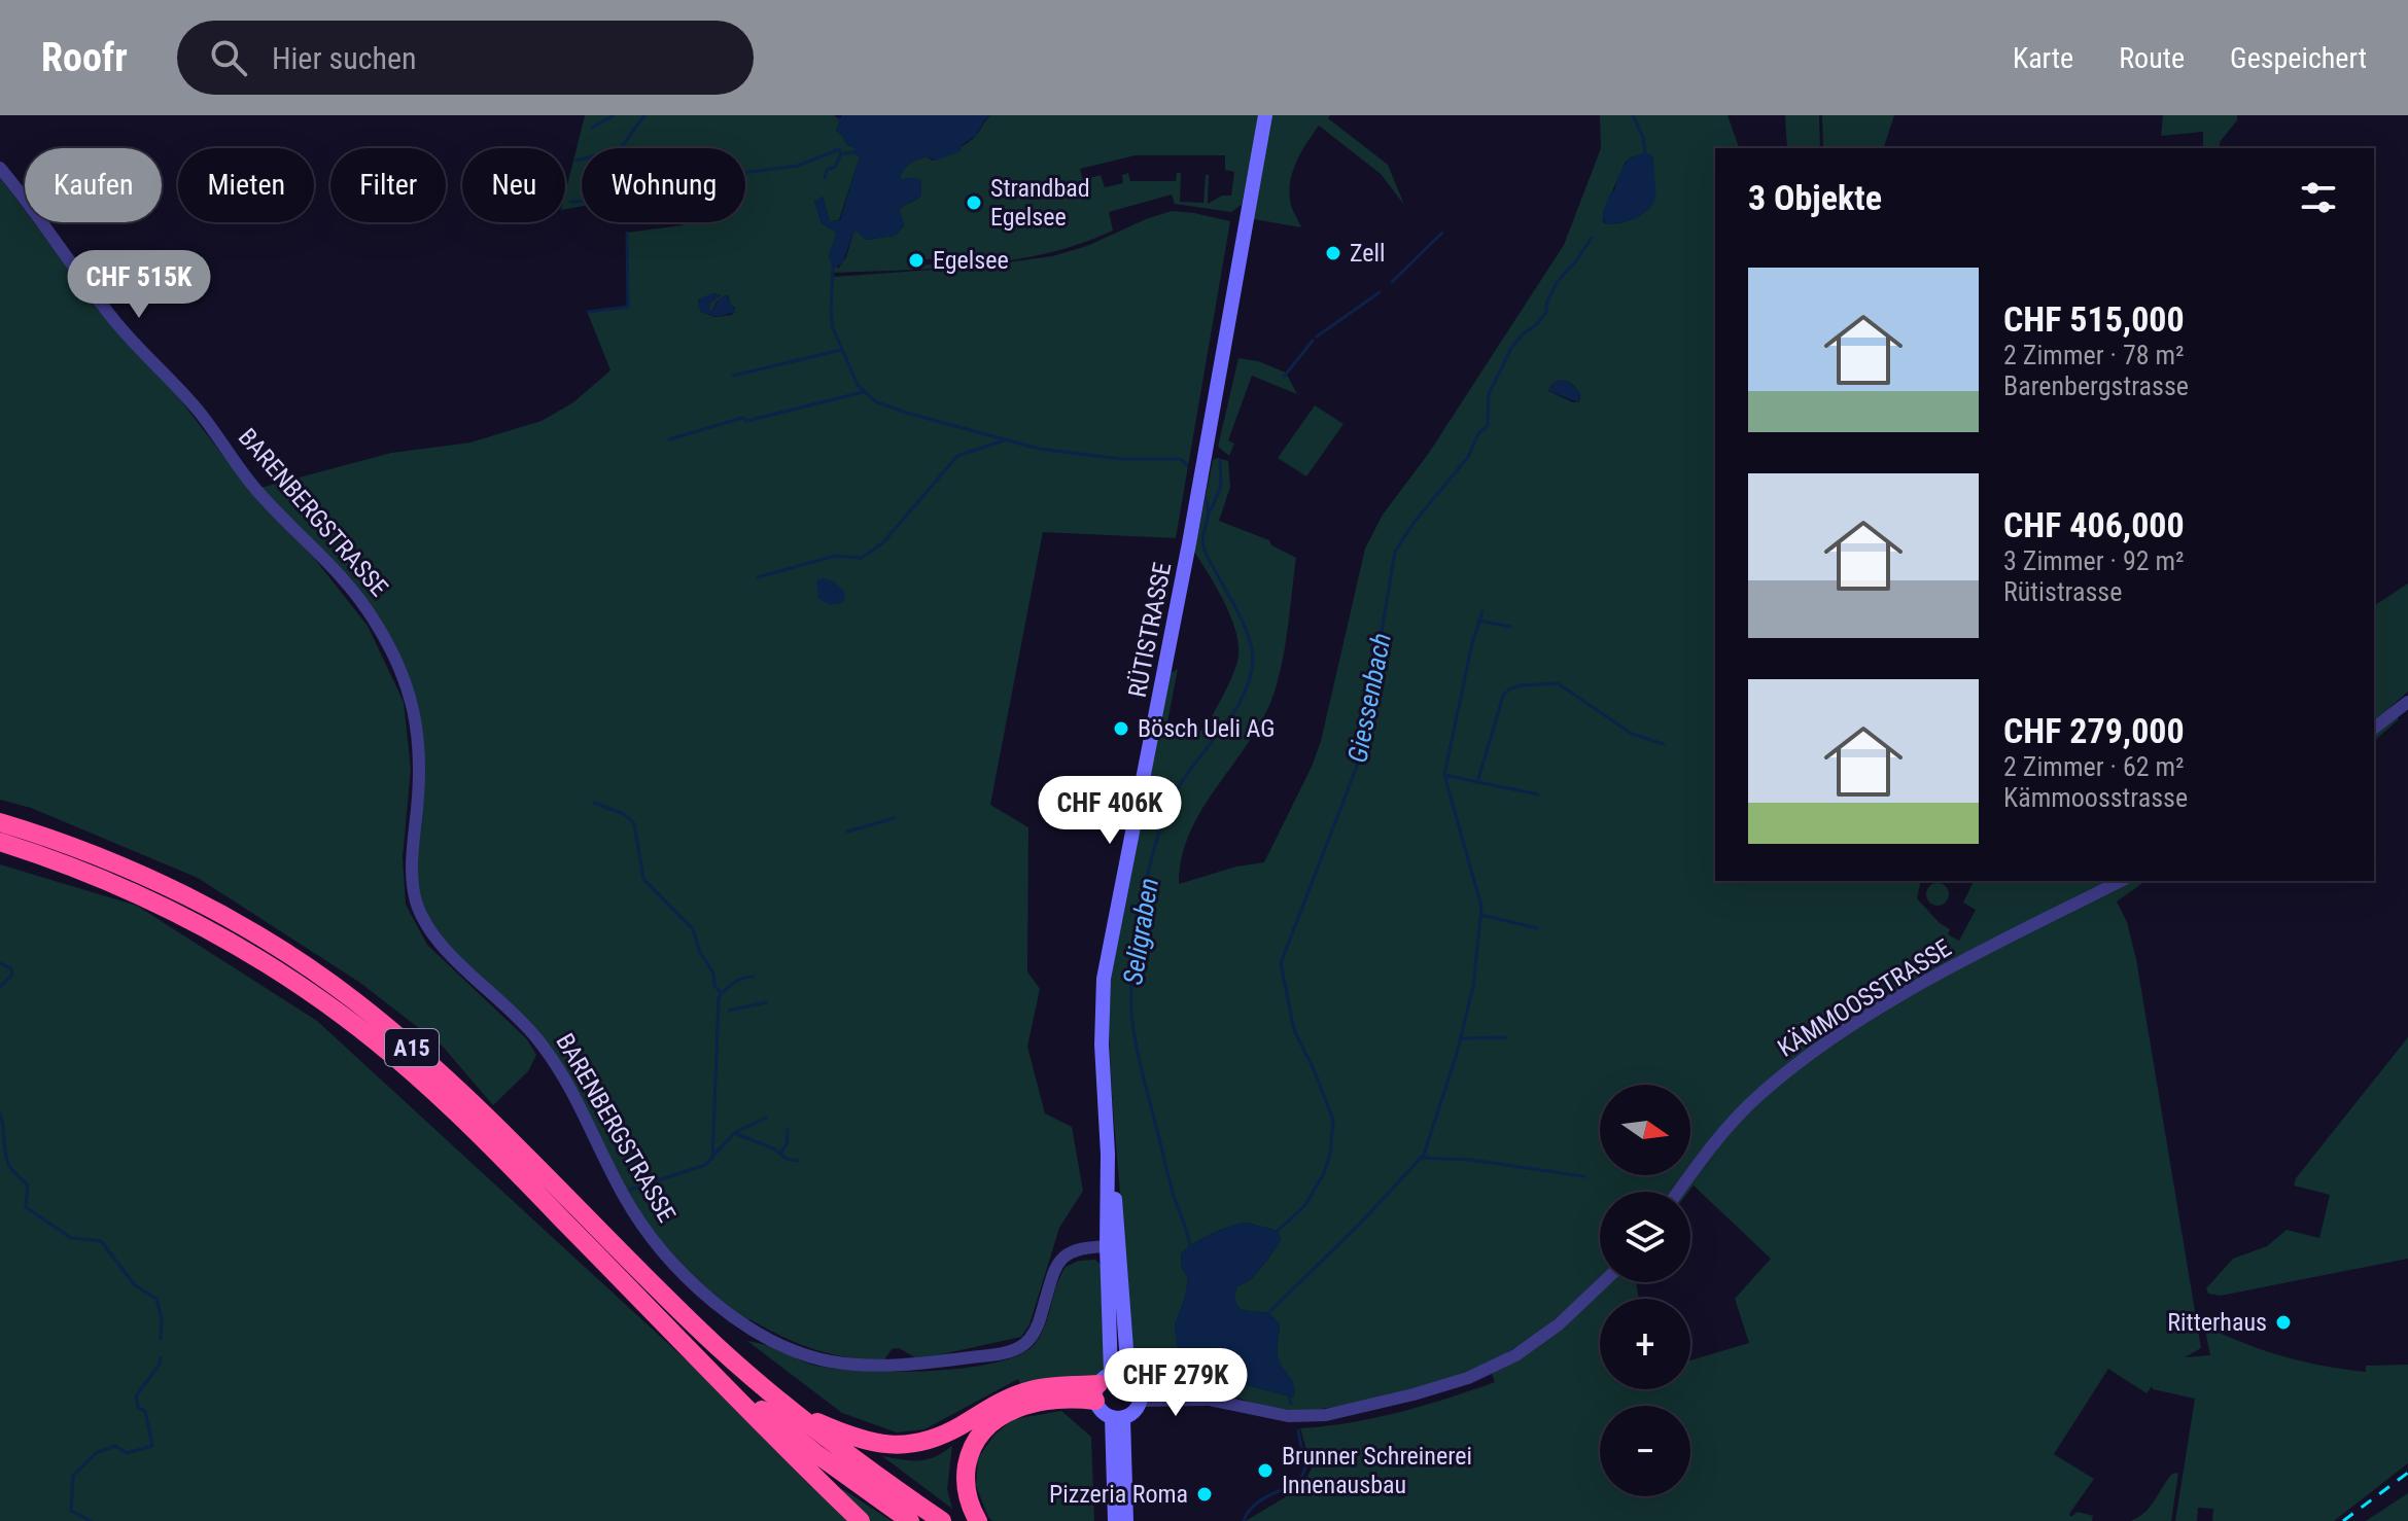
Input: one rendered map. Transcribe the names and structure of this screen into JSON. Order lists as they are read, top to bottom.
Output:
{
  "streets": {
    "highway": ["A15"],
    "main road": ["RÜTISTRASSE"],
    "street": ["BARENBERGSTRASSE", "KÄMMOOSSTRASSE"]
  },
  "crossings": [
    ["BARENBERGSTRASSE", "RÜTISTRASSE"]
  ],
  "water": ["Giessenbach", "Seligraben"],
  "places": [
    "Strandbad Egelsee",
    "Zell",
    "Egelsee",
    "Bösch Ueli AG",
    "Ritterhaus",
    "Brunner Schreinerei Innenausbau",
    "Pizzeria Roma"
  ],
  "north": "right",
  "page": {
    "header": "Roofr",
    "search": "Hier suchen",
    "nav": ["Karte", "Route", "Gespeichert"],
    "chip": [
      "Kaufen",
      "Mieten",
      "Filter",
      "Neu",
      "Wohnung"
    ],
    "heading": "3 Objekte",
    "list": [
      {
        "name": "CHF 515,000",
        "note": "2 Zimmer · 78 m² · Barenbergstrasse"
      },
      {
        "name": "CHF 406,000",
        "note": "3 Zimmer · 92 m² · Rütistrasse"
      },
      {
        "name": "CHF 279,000",
        "note": "2 Zimmer · 62 m² · Kämmoosstrasse"
      }
    ],
    "price": ["CHF 515K", "CHF 406K", "CHF 279K"],
    "map_buttons": ["+", "−"]
  }
}
